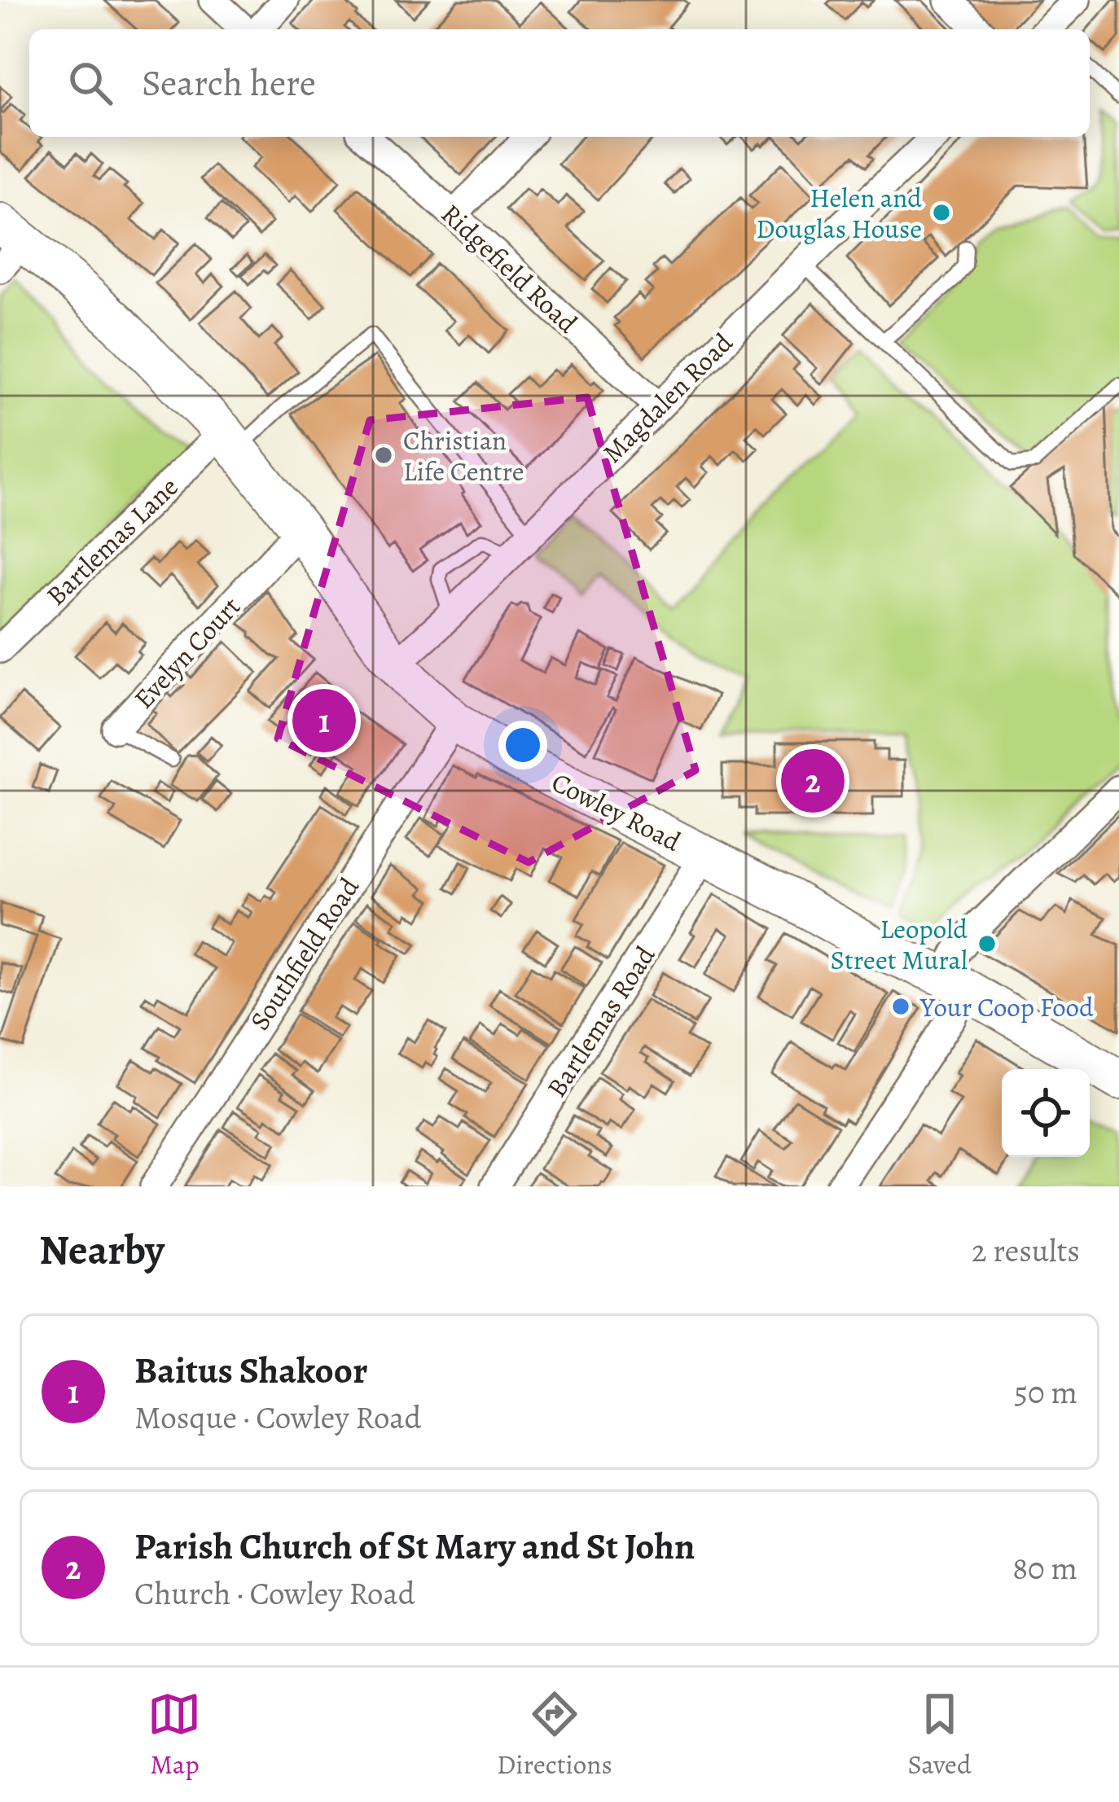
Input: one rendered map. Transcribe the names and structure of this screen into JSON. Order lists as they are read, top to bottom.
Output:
{
  "streets": {
    "main road": ["Cowley Road"],
    "street": [
      "Ridgefield Road",
      "Magdalen Road",
      "Bartlemas Lane",
      "Evelyn Court",
      "Southfield Road",
      "Bartlemas Road"
    ]
  },
  "crossings": [
    ["Ridgefield Road", "Magdalen Road"],
    ["Magdalen Road", "Cowley Road"],
    ["Bartlemas Lane", "Cowley Road"],
    ["Evelyn Court", "Cowley Road"],
    ["Cowley Road", "Southfield Road"],
    ["Cowley Road", "Bartlemas Road"]
  ],
  "places": [
    "Helen and Douglas House",
    "Christian Life Centre",
    "Leopold Street Mural",
    "Your Coop Food"
  ],
  "page": {
    "search": "Search here",
    "pins": ["1", "2"],
    "heading": ["Nearby", "2 results"],
    "list": [
      {
        "mark": "1",
        "name": "Baitus Shakoor",
        "note": "Mosque · Cowley Road",
        "value": "50 m"
      },
      {
        "mark": "2",
        "name": "Parish Church of St Mary and St John",
        "note": "Church · Cowley Road",
        "value": "80 m"
      }
    ],
    "nav": ["Map", "Directions", "Saved"]
  }
}
